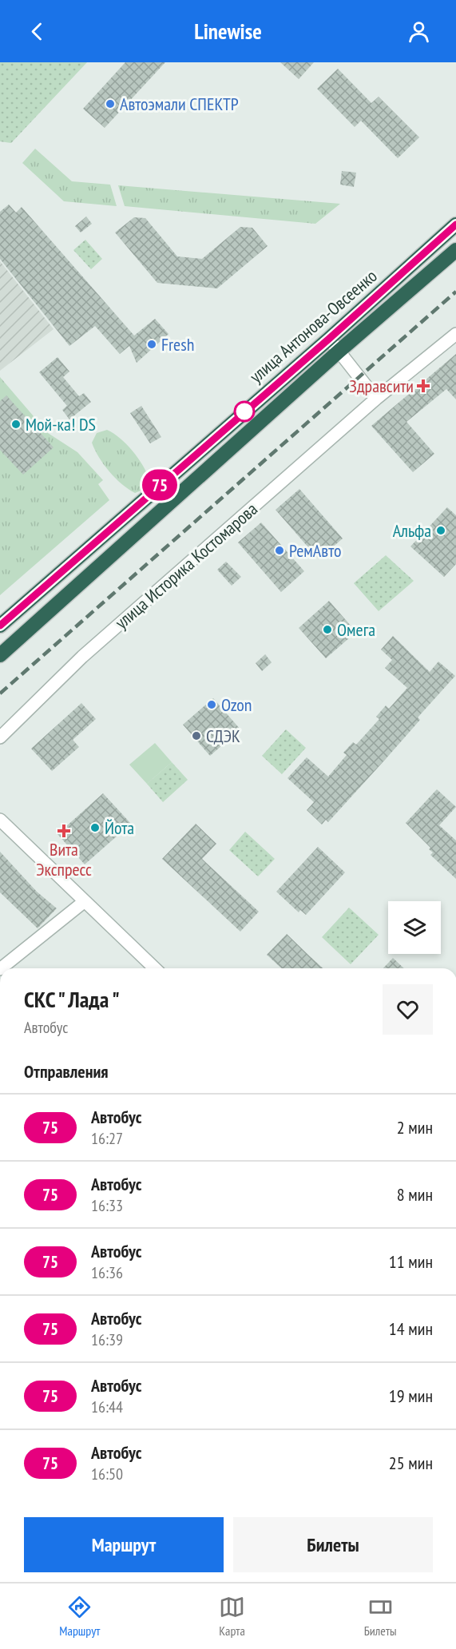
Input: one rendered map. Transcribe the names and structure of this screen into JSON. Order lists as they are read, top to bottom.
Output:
{
  "streets": {
    "highway": ["улица Антонова-Овсеенко"],
    "street": ["улица Историка Костомарова"]
  },
  "places": {
    "other": [
      "Автоэмали СПЕКТР",
      "Fresh",
      "Мой-ка! DS",
      "Альфа",
      "РемАвто",
      "Омега",
      "Ozon",
      "СДЭК",
      "Йота"
    ],
    "health": ["Здравсити", "Вита Экспресс"]
  },
  "lines": ["bus line 75"],
  "page": {
    "header": "Linewise",
    "on_map": "75",
    "heading": [
      ["СКС \" Лада \"", "Автобус"],
      "Отправления"
    ],
    "list": [
      {
        "mark": "75",
        "name": "Автобус",
        "note": "16:27",
        "value": "2 мин"
      },
      {
        "mark": "75",
        "name": "Автобус",
        "note": "16:33",
        "value": "8 мин"
      },
      {
        "mark": "75",
        "name": "Автобус",
        "note": "16:36",
        "value": "11 мин"
      },
      {
        "mark": "75",
        "name": "Автобус",
        "note": "16:39",
        "value": "14 мин"
      },
      {
        "mark": "75",
        "name": "Автобус",
        "note": "16:44",
        "value": "19 мин"
      },
      {
        "mark": "75",
        "name": "Автобус",
        "note": "16:50",
        "value": "25 мин"
      }
    ],
    "buttons": ["Маршрут", "Билеты"],
    "tabs": ["Маршрут", "Карта", "Билеты"]
  }
}
